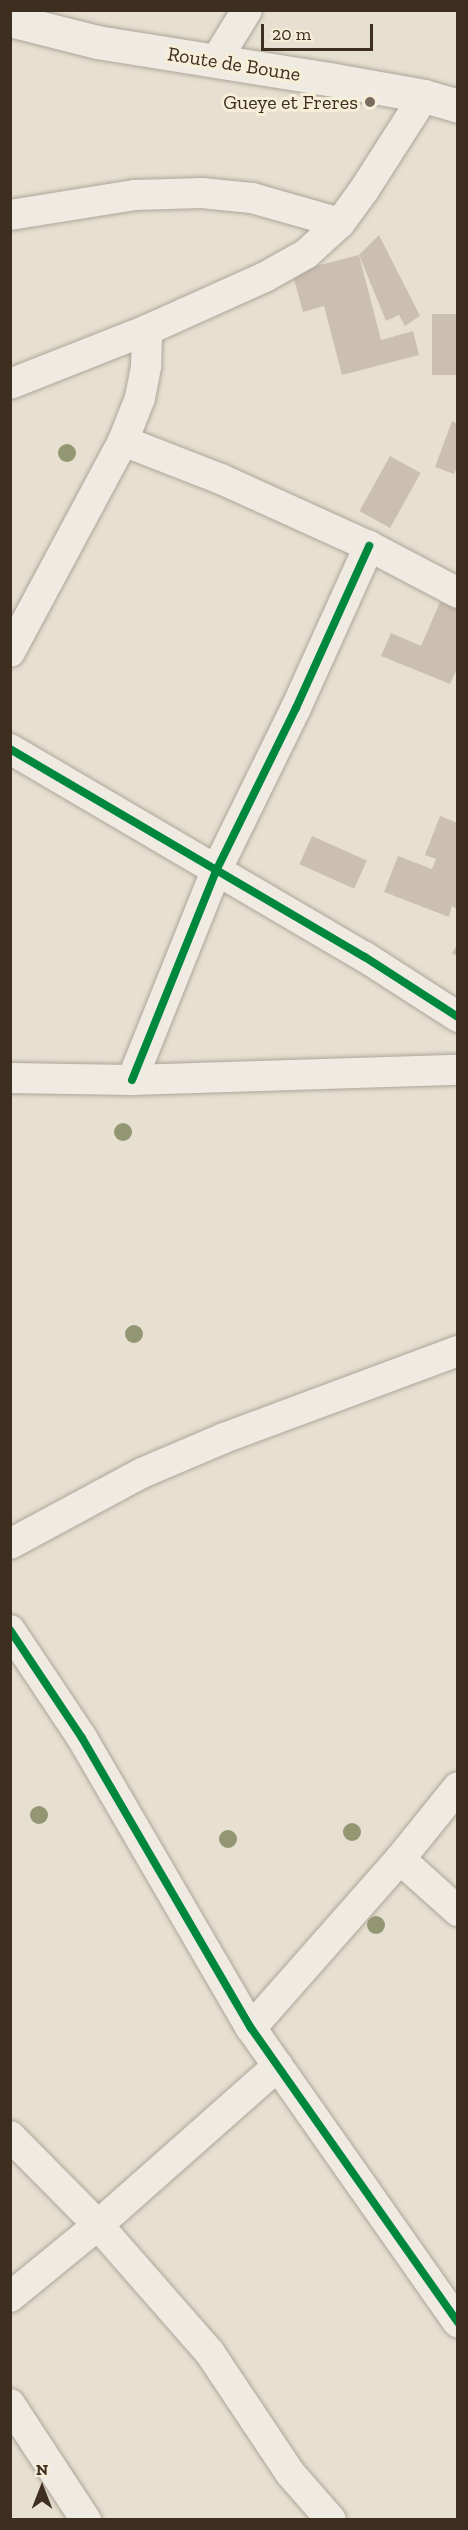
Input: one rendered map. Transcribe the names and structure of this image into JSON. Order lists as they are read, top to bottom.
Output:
{
  "streets": {
    "street": ["Route de Boune"]
  },
  "places": ["Gueye et Freres"],
  "scale_bar": "20 m",
  "north": "top"
}
